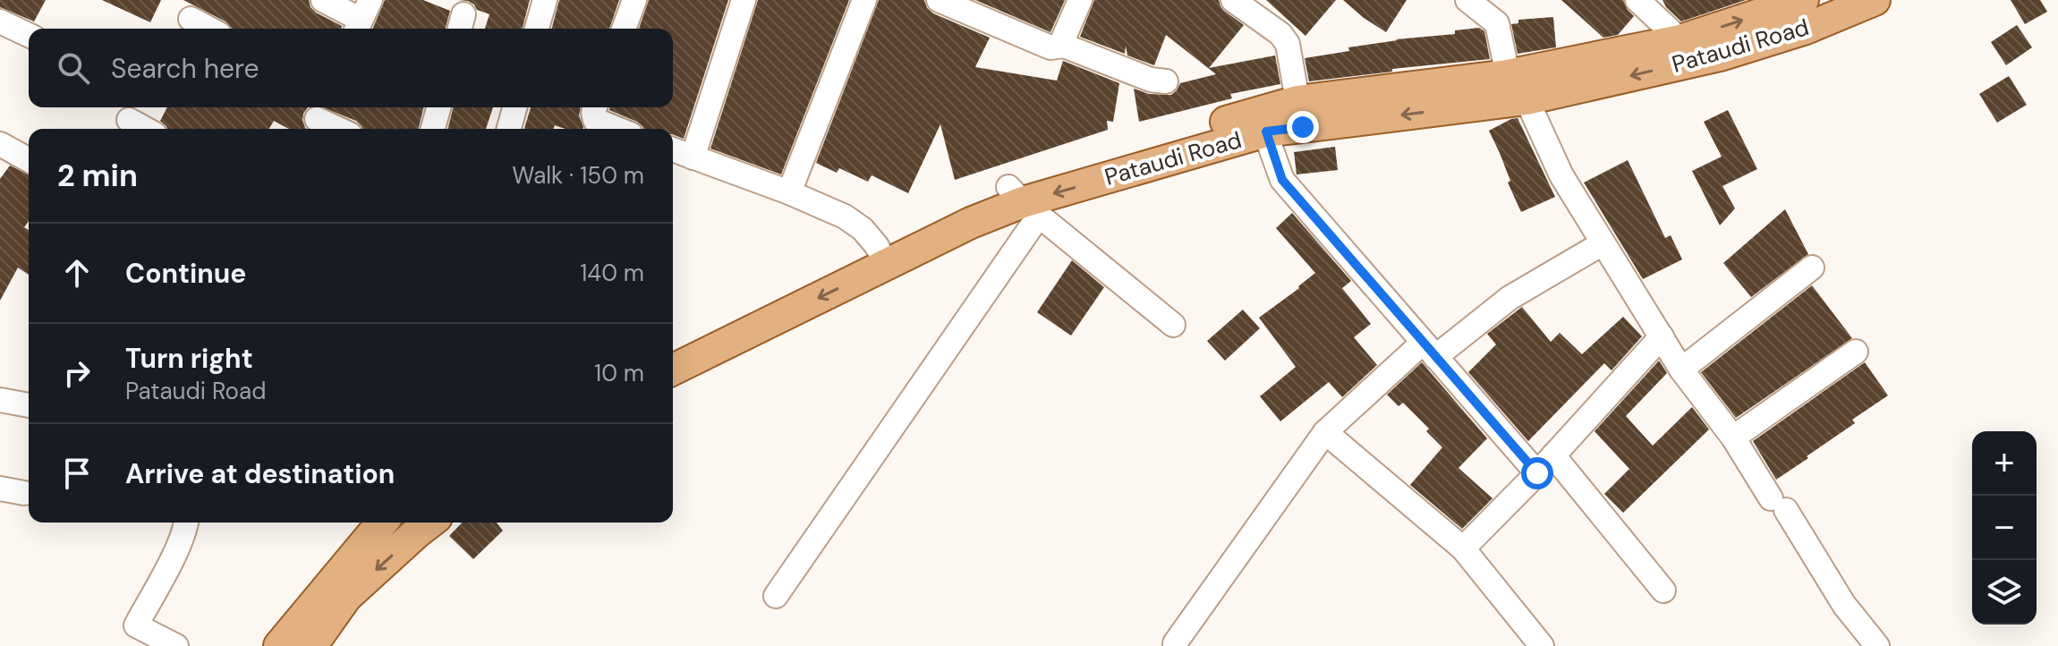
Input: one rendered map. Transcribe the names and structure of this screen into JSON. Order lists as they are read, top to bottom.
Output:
{
  "streets": {
    "main road": ["Pataudi Road"]
  },
  "page": {
    "search": "Search here",
    "heading": ["2 min", "Walk · 150 m"],
    "list": [
      ["Continue", "140 m"],
      ["Turn right", "Pataudi Road", "10 m"],
      "Arrive at destination"
    ],
    "map_buttons": ["+", "−"]
  }
}
